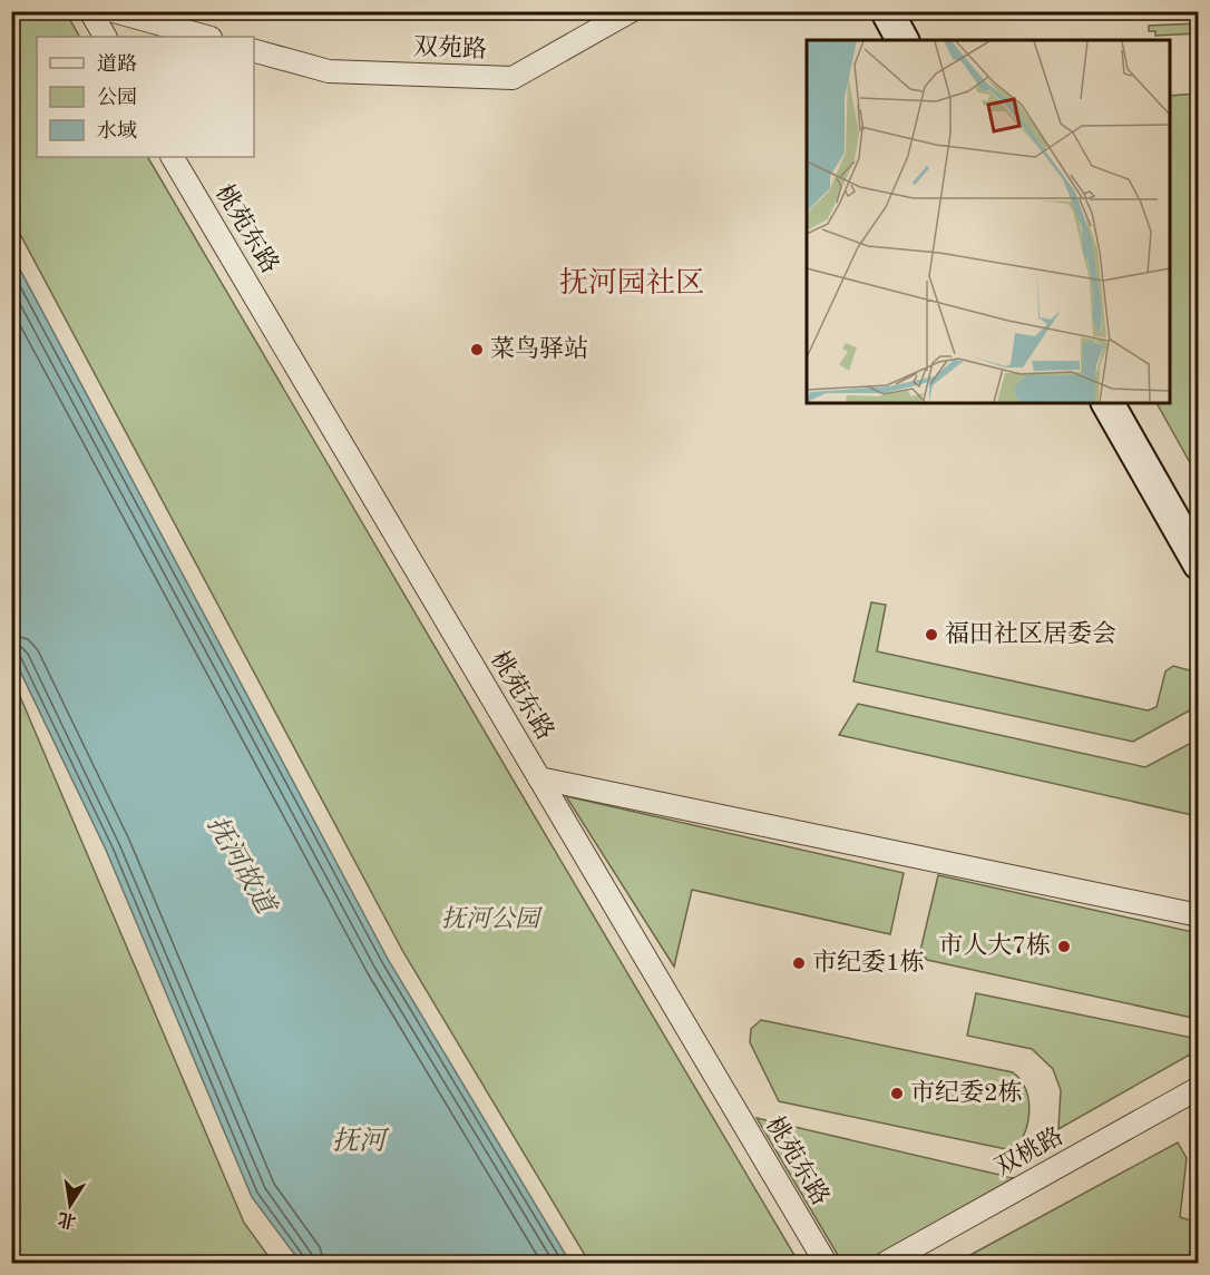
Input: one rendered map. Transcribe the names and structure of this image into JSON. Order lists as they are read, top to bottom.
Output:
{
  "streets": {
    "street": ["双苑路", "桃苑东路", "双桃路"]
  },
  "districts": ["抚河园社区"],
  "water": ["抚河故道", "抚河"],
  "parks": ["抚河公园"],
  "places": [
    "菜鸟驿站",
    "福田社区居委会",
    "市人大7栋",
    "市纪委1栋",
    "市纪委2栋"
  ],
  "legend": ["道路", "公园", "水域"],
  "north": "bottom"
}
